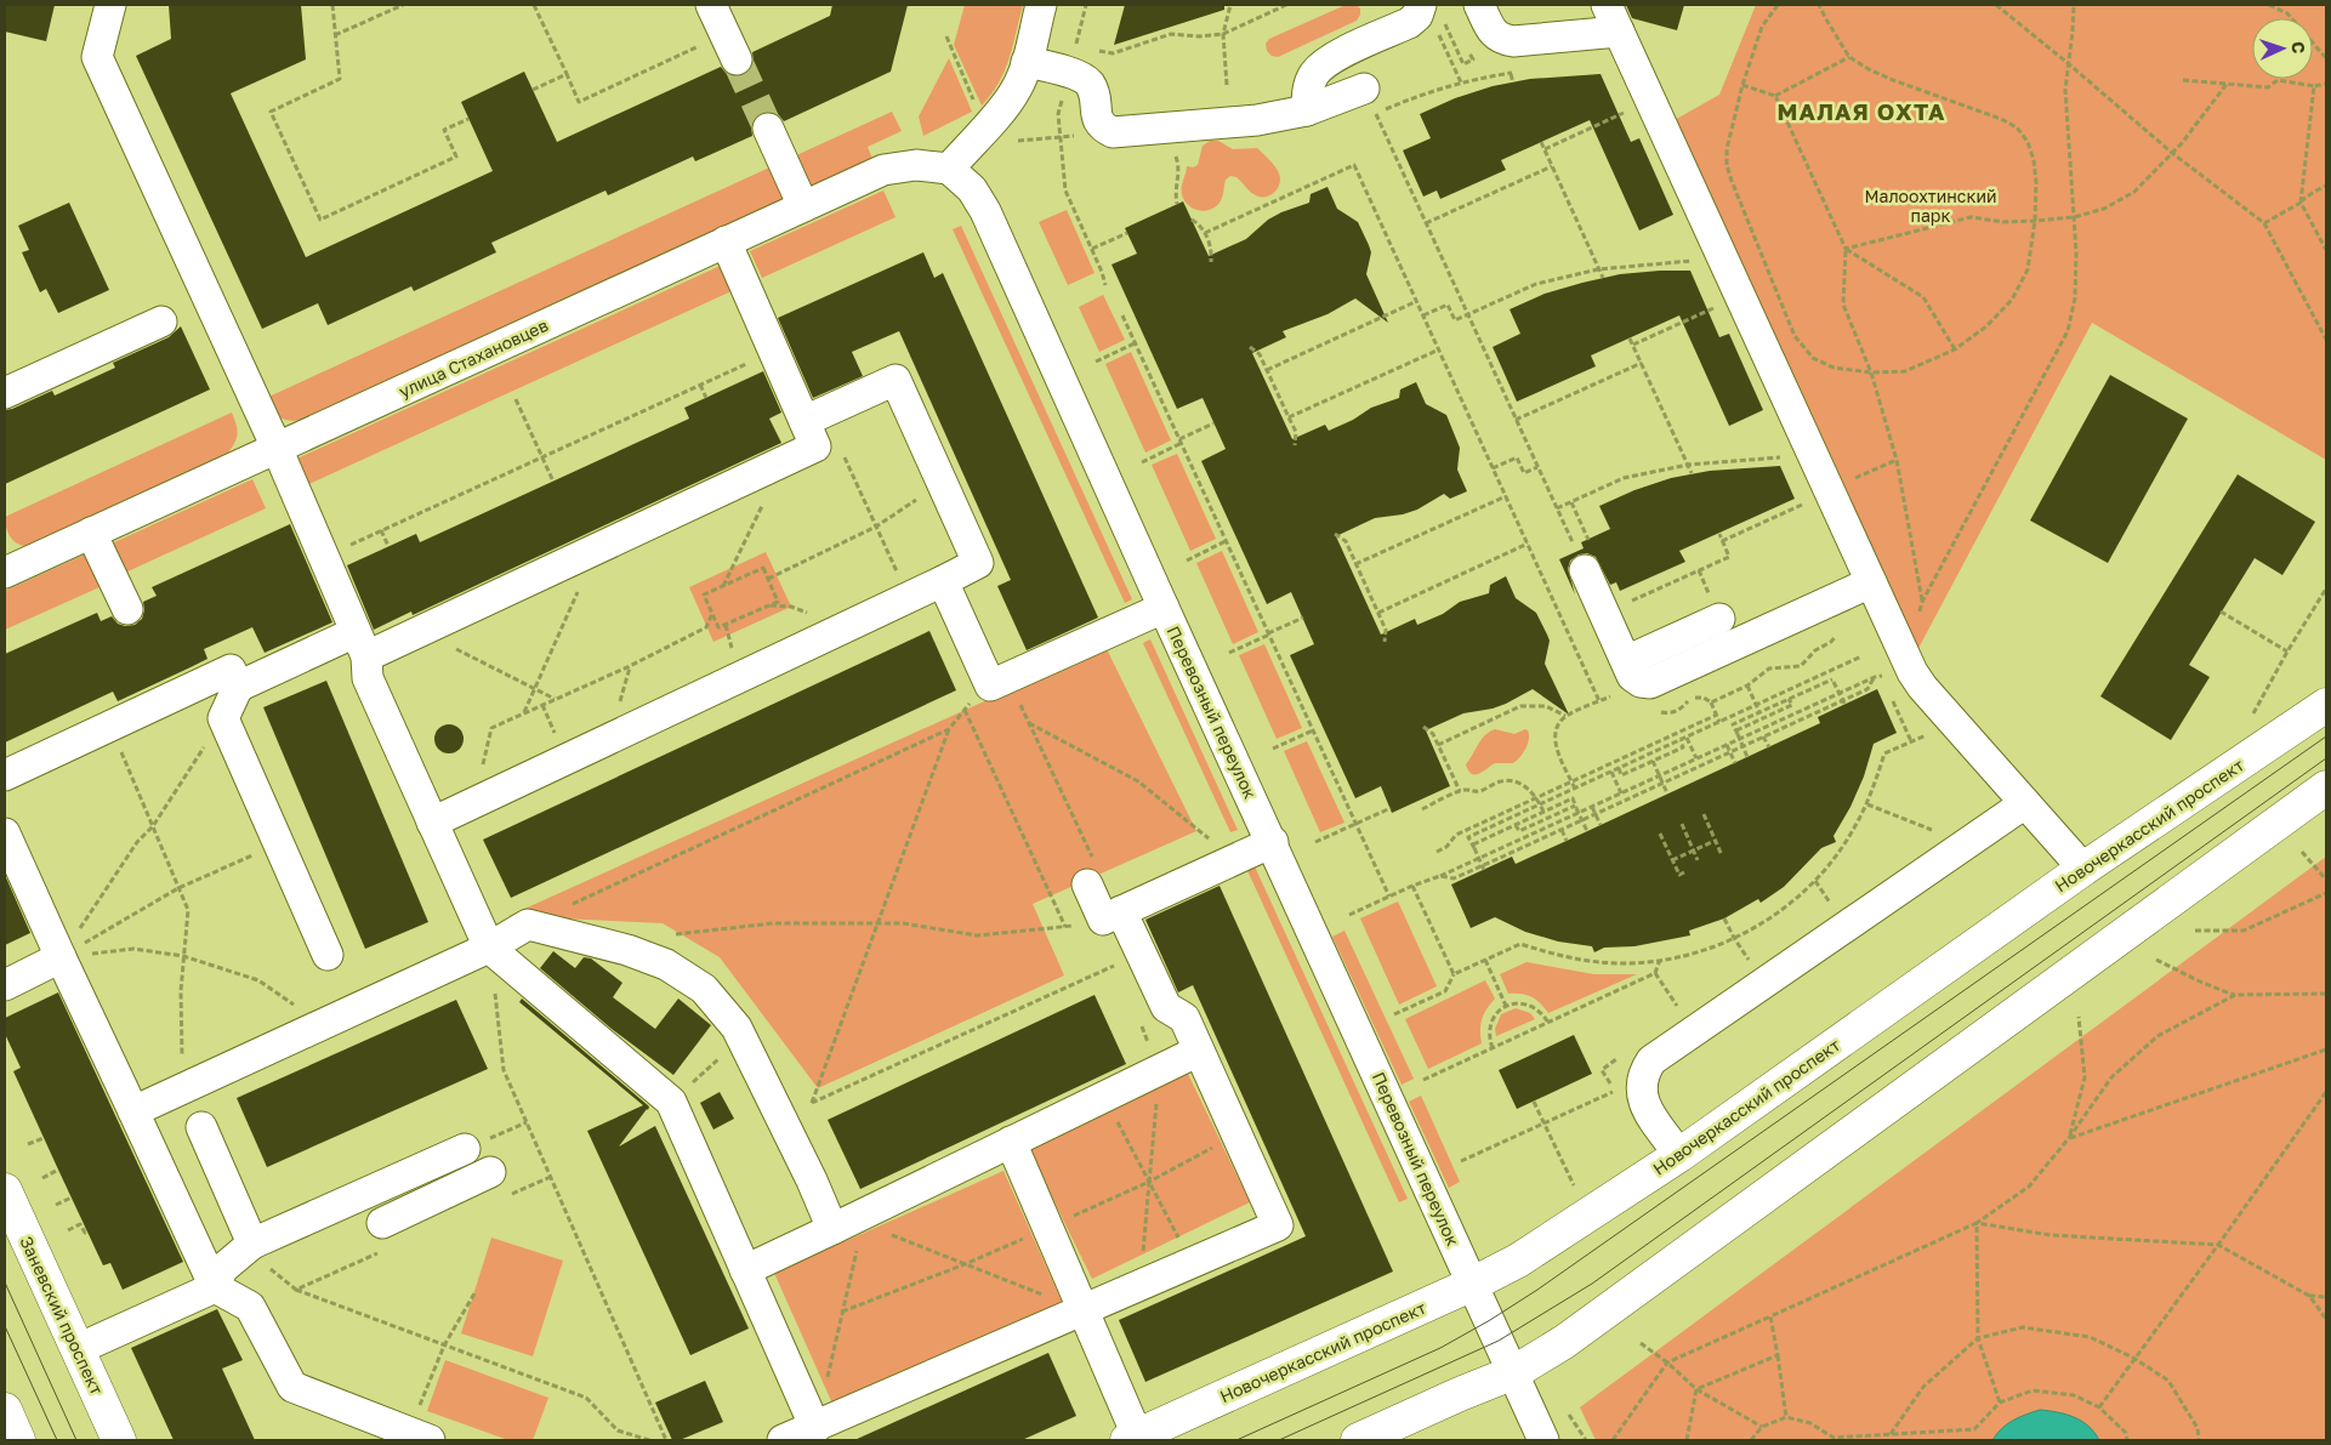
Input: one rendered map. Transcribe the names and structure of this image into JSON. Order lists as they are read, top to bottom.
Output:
{
  "streets": {
    "main road": ["Новочеркасский проспект", "Заневский проспект"],
    "street": ["улица Стахановцев", "Перевозный переулок"]
  },
  "crossings": [
    ["улица Стахановцев", "Перевозный переулок"],
    ["Перевозный переулок", "Новочеркасский проспект"]
  ],
  "districts": ["МАЛАЯ ОХТА"],
  "parks": ["Малоохтинский парк"],
  "north": "right"
}
